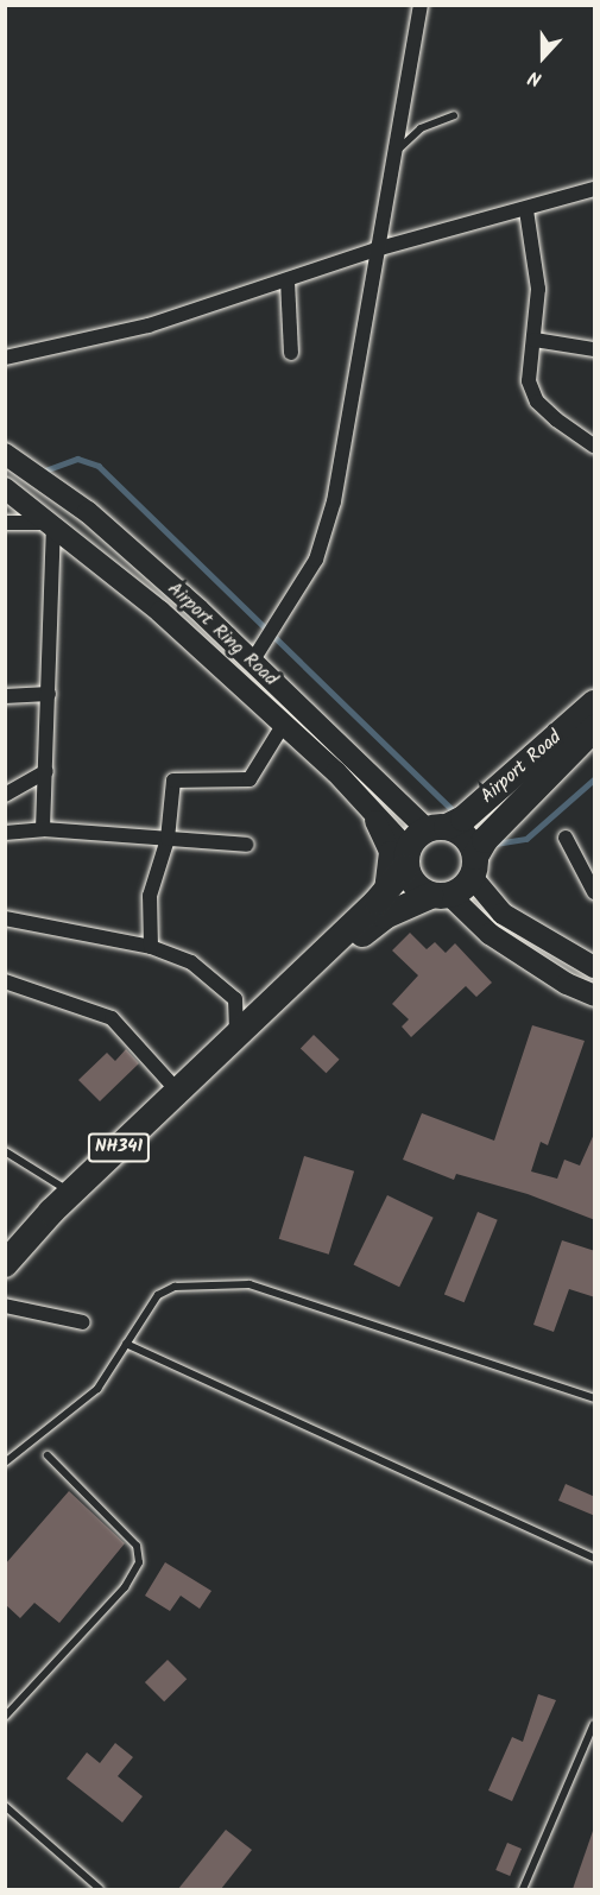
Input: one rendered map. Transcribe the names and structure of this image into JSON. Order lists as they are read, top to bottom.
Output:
{
  "streets": {
    "highway": ["Airport Road", "NH341"],
    "main road": ["Airport Ring Road"]
  },
  "crossings": [
    ["Airport Ring Road", "Airport Road"],
    ["Airport Ring Road", "NH341"],
    ["Airport Road", "NH341"]
  ],
  "north": "bottom"
}
